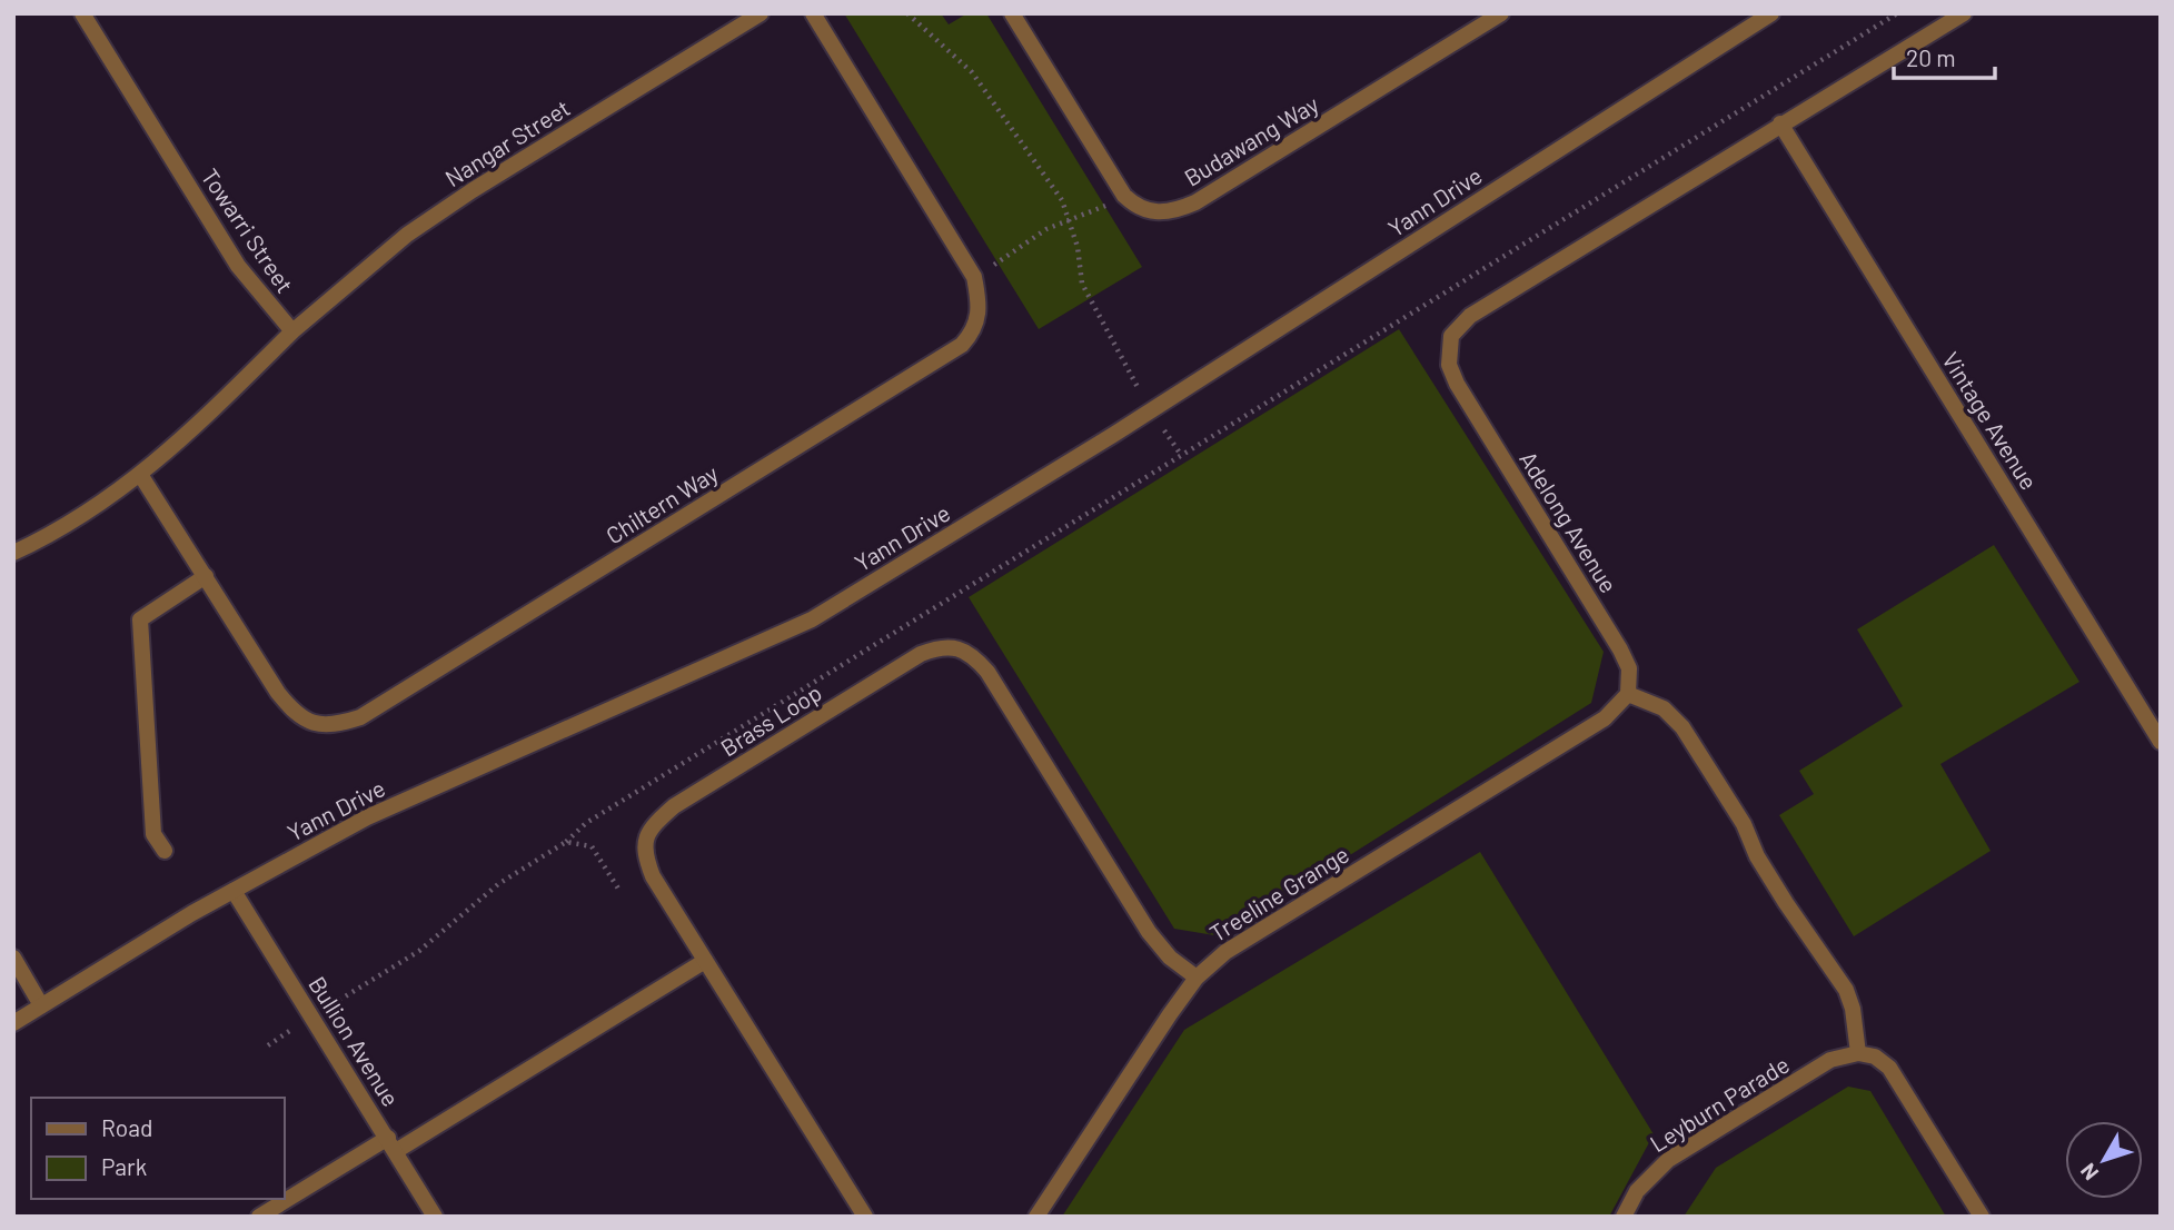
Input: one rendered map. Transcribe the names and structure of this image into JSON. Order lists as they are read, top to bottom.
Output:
{
  "streets": {
    "street": [
      "Budawang Way",
      "Nangar Street",
      "Yann Drive",
      "Towarri Street",
      "Vintage Avenue",
      "Chiltern Way",
      "Adelong Avenue",
      "Brass Loop",
      "Treeline Grange",
      "Bullion Avenue",
      "Leyburn Parade"
    ]
  },
  "crossings": [
    ["Nangar Street", "Towarri Street"],
    ["Yann Drive", "Bullion Avenue"],
    ["Vintage Avenue", "Adelong Avenue"],
    ["Adelong Avenue", "Treeline Grange"],
    ["Brass Loop", "Treeline Grange"]
  ],
  "legend": ["Road", "Park"],
  "scale_bar": "20 m",
  "north": "bottom left"
}
